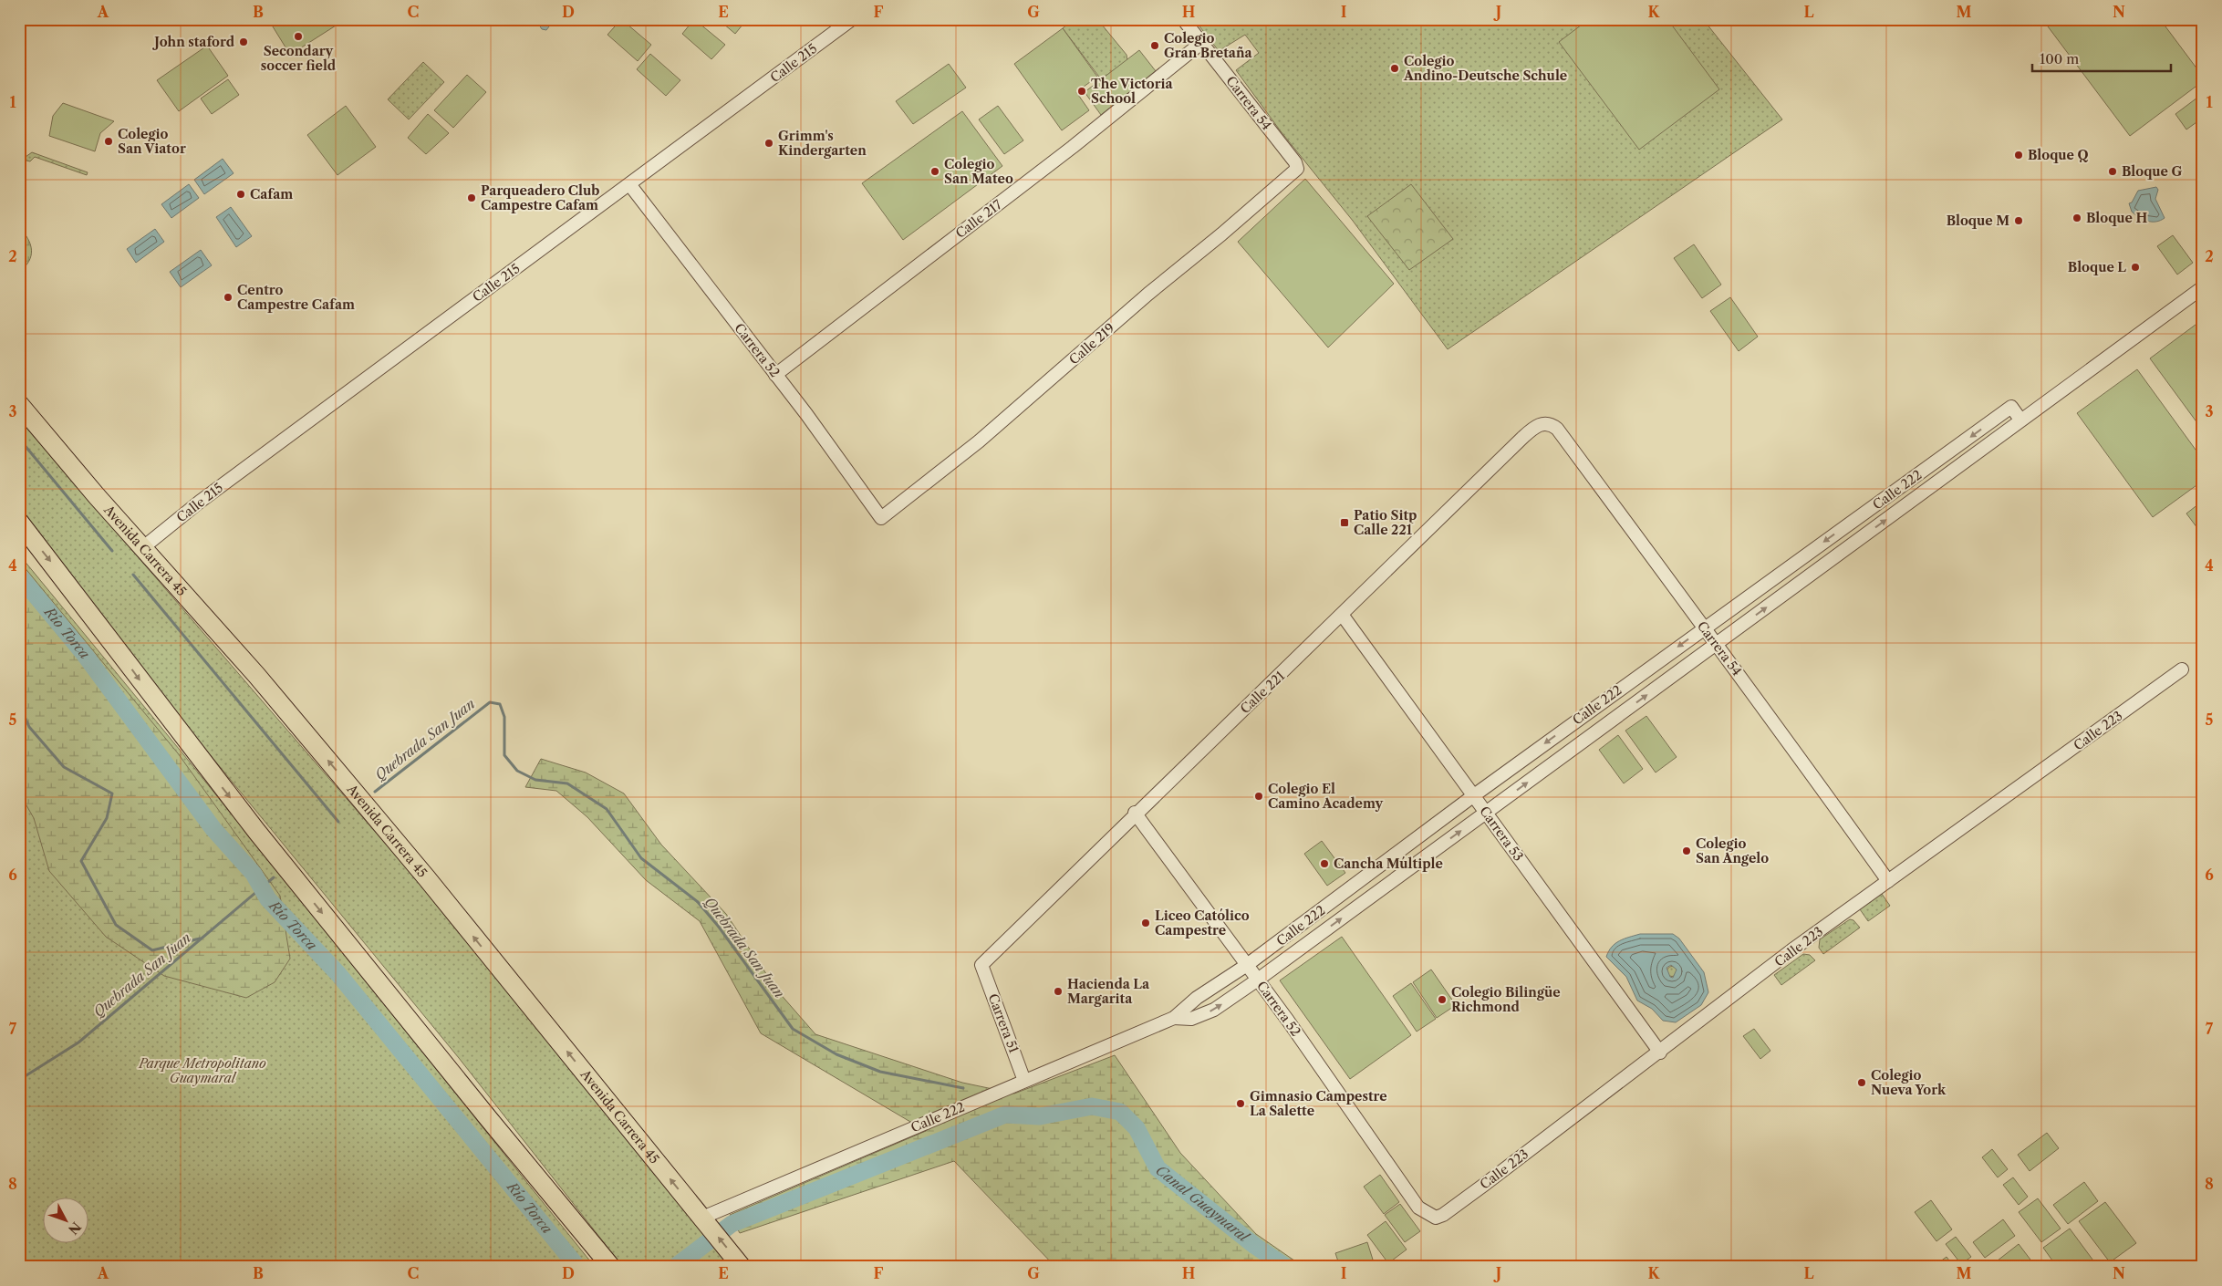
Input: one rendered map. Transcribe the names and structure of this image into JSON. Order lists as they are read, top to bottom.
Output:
{
  "streets": {
    "highway": ["Avenida Carrera 45"],
    "street": [
      "Calle 215",
      "Carrera 54",
      "Calle 217",
      "Calle 219",
      "Carrera 52",
      "Calle 222",
      "Calle 221",
      "Calle 223",
      "Carrera 53",
      "Carrera 51"
    ]
  },
  "crossings": [
    ["Calle 215", "Carrera 52"],
    ["Calle 215", "Avenida Carrera 45"],
    ["Carrera 54", "Calle 217"],
    ["Carrera 54", "Calle 219"],
    ["Carrera 54", "Calle 222"],
    ["Carrera 54", "Calle 221"],
    ["Carrera 54", "Calle 223"],
    ["Calle 217", "Carrera 52"],
    ["Calle 219", "Carrera 52"],
    ["Carrera 52", "Calle 222"],
    ["Carrera 52", "Calle 221"],
    ["Carrera 52", "Calle 223"],
    ["Calle 222", "Avenida Carrera 45"],
    ["Calle 222", "Carrera 53"],
    ["Calle 222", "Carrera 51"],
    ["Calle 221", "Carrera 53"],
    ["Calle 221", "Carrera 51"],
    ["Calle 223", "Carrera 53"]
  ],
  "water": ["Río Torca", "Quebrada San Juan", "Canal Guaymaral"],
  "parks": ["Parque Metropolitano Guaymaral"],
  "places": {
    "other": [
      "Secondary soccer field",
      "John staford",
      "Colegio Gran Bretaña",
      "Colegio Andino-Deutsche Schule",
      "The Victoria School",
      "Colegio San Viator",
      "Grimm's Kindergarten",
      "Bloque Q",
      "Colegio San Mateo",
      "Bloque G",
      "Cafam",
      "Parqueadero Club Campestre Cafam",
      "Bloque H",
      "Bloque M",
      "Bloque L",
      "Centro Campestre Cafam",
      "Colegio El Camino Academy",
      "Colegio San Angelo",
      "Cancha Múltiple",
      "Liceo Católico Campestre",
      "Hacienda La Margarita",
      "Colegio Bilingüe Richmond",
      "Colegio Nueva York",
      "Gimnasio Campestre La Salette"
    ],
    "transit": ["Patio Sitp Calle 221"]
  },
  "scale_bar": "100 m",
  "north": "bottom right",
  "grid": {
    "columns": [
      "A",
      "B",
      "C",
      "D",
      "E",
      "F",
      "G",
      "H",
      "I",
      "J",
      "K",
      "L",
      "M",
      "N"
    ],
    "rows": [
      "1",
      "2",
      "3",
      "4",
      "5",
      "6",
      "7",
      "8"
    ]
  }
}
